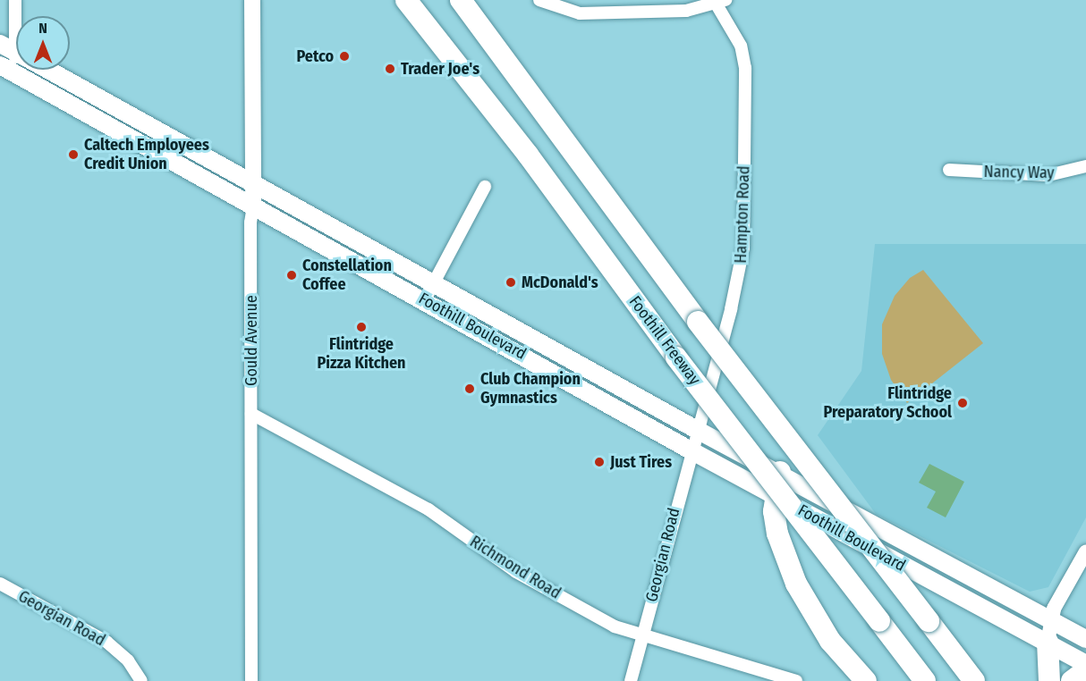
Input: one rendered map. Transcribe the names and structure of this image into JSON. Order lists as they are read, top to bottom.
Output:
{
  "streets": {
    "highway": ["Foothill Freeway"],
    "main road": ["Foothill Boulevard", "Gould Avenue"],
    "street": [
      "Nancy Way",
      "Hampton Road",
      "Georgian Road",
      "Richmond Road"
    ]
  },
  "crossings": [
    ["Hampton Road", "Foothill Boulevard"],
    ["Hampton Road", "Georgian Road"],
    ["Foothill Boulevard", "Gould Avenue"],
    ["Foothill Boulevard", "Georgian Road"],
    ["Gould Avenue", "Richmond Road"],
    ["Georgian Road", "Richmond Road"]
  ],
  "places": [
    "Petco",
    "Trader Joe's",
    "Caltech Employees Credit Union",
    "Constellation Coffee",
    "McDonald's",
    "Flintridge Pizza Kitchen",
    "Club Champion Gymnastics",
    "Flintridge Preparatory School",
    "Just Tires"
  ],
  "north": "top"
}
